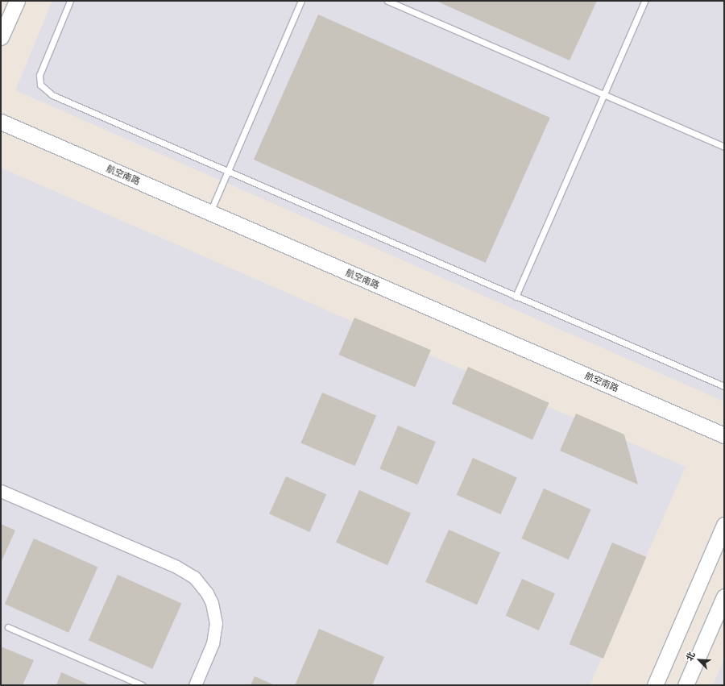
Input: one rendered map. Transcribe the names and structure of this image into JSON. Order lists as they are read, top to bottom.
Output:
{
  "streets": {
    "street": ["航空南路"]
  },
  "north": "top left"
}
